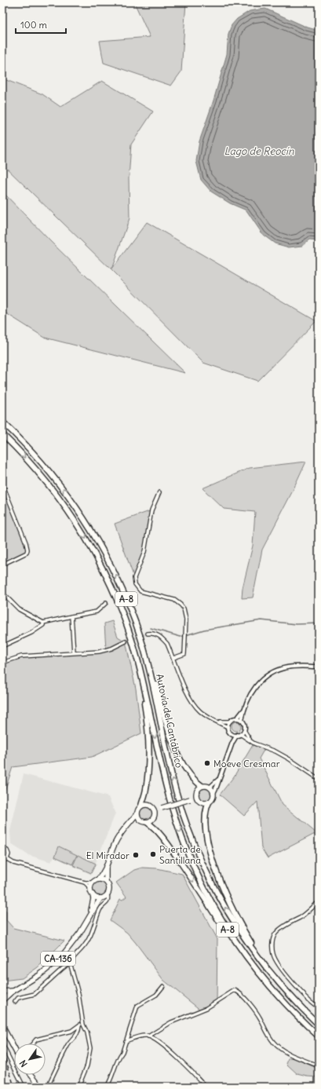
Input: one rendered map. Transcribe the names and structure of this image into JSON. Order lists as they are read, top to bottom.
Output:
{
  "streets": {
    "highway": ["A-8", "Autovía del Cantábrico"],
    "main road": ["CA-136"]
  },
  "water": ["Lago de Reocín"],
  "places": ["Moeve Cresmar", "Puerta de Santillana", "El Mirador"],
  "scale_bar": "100 m",
  "north": "bottom left"
}
